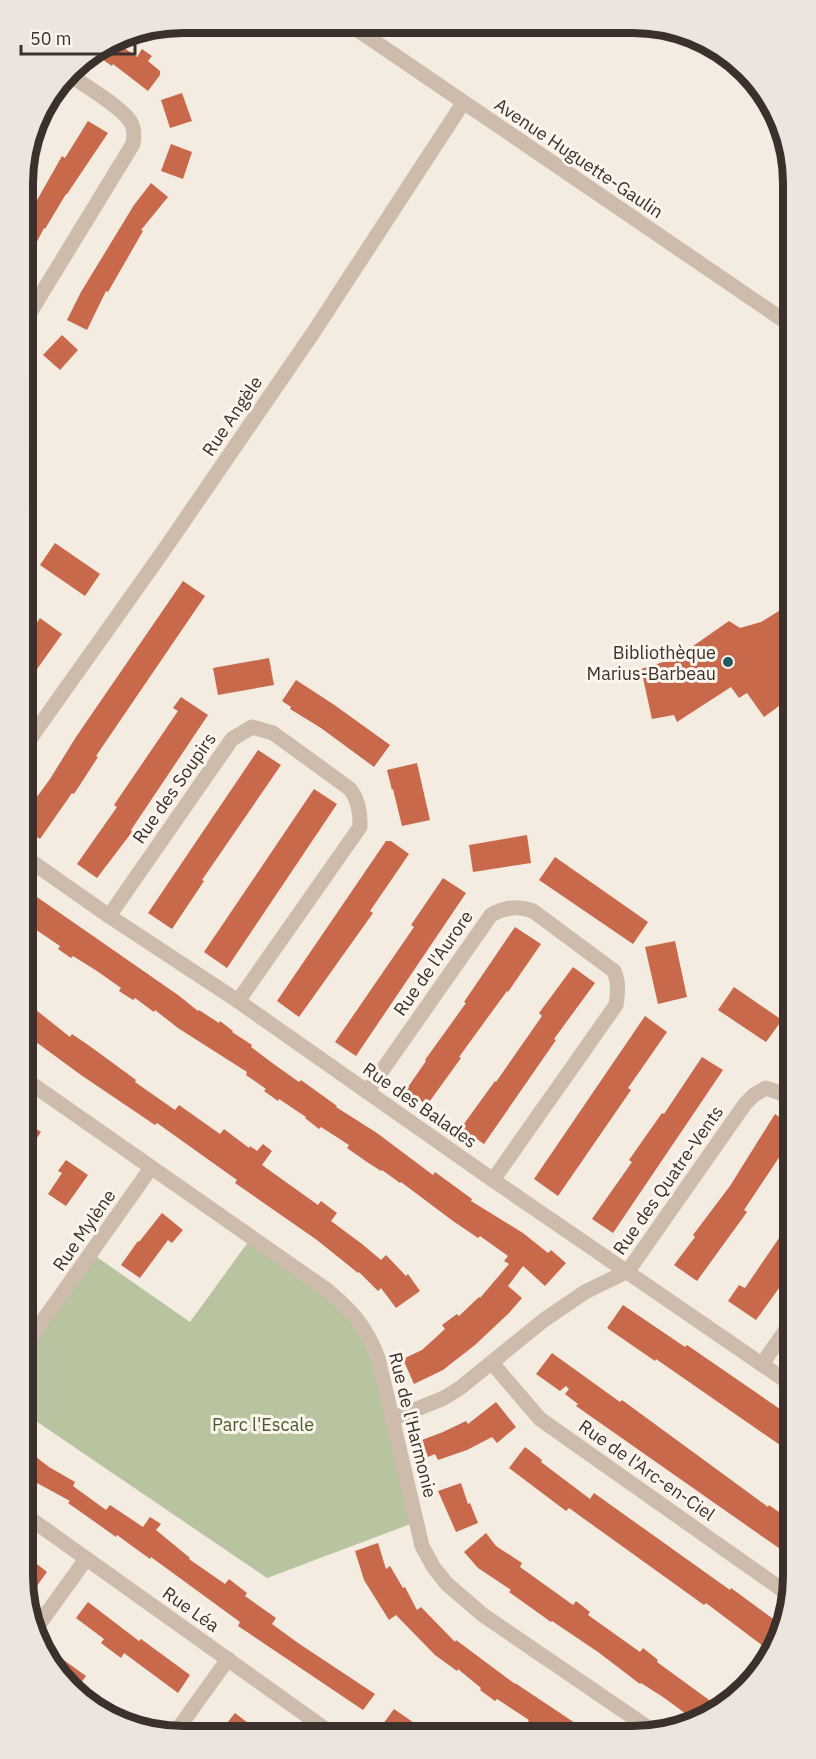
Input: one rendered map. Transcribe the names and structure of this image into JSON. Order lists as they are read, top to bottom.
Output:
{
  "streets": {
    "street": [
      "Avenue Huguette-Gaulin",
      "Rue Angèle",
      "Rue des Soupirs",
      "Rue de l'Aurore",
      "Rue des Balades",
      "Rue des Quatre-Vents",
      "Rue Mylène",
      "Rue de l'Harmonie",
      "Rue de l'Arc-en-Ciel",
      "Rue Léa"
    ]
  },
  "crossings": [
    ["Avenue Huguette-Gaulin", "Rue Angèle"],
    ["Rue des Soupirs", "Rue des Balades"],
    ["Rue de l'Aurore", "Rue des Balades"],
    ["Rue des Balades", "Rue des Quatre-Vents"],
    ["Rue des Quatre-Vents", "Rue de l'Harmonie"],
    ["Rue des Quatre-Vents", "Rue de l'Arc-en-Ciel"],
    ["Rue Mylène", "Rue de l'Harmonie"]
  ],
  "parks": ["Parc l'Escale"],
  "places": ["Bibliothèque Marius-Barbeau"],
  "scale_bar": "50 m"
}
